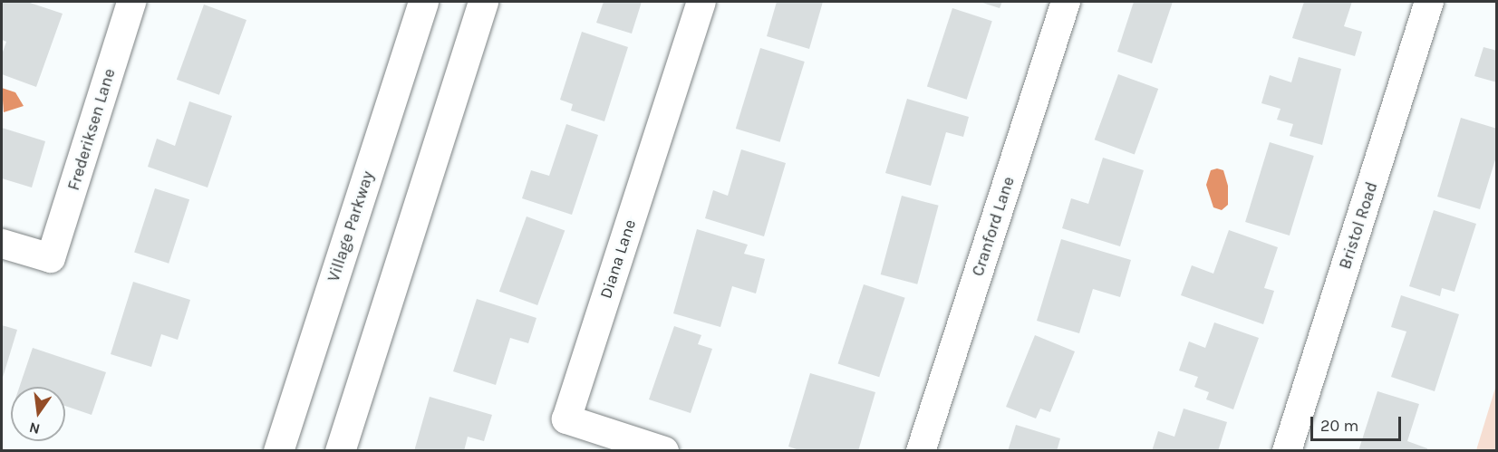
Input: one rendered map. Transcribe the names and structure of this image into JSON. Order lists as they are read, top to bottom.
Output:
{
  "streets": {
    "street": [
      "Frederiksen Lane",
      "Bristol Road",
      "Village Parkway",
      "Cranford Lane",
      "Diana Lane"
    ]
  },
  "scale_bar": "20 m",
  "north": "bottom"
}
